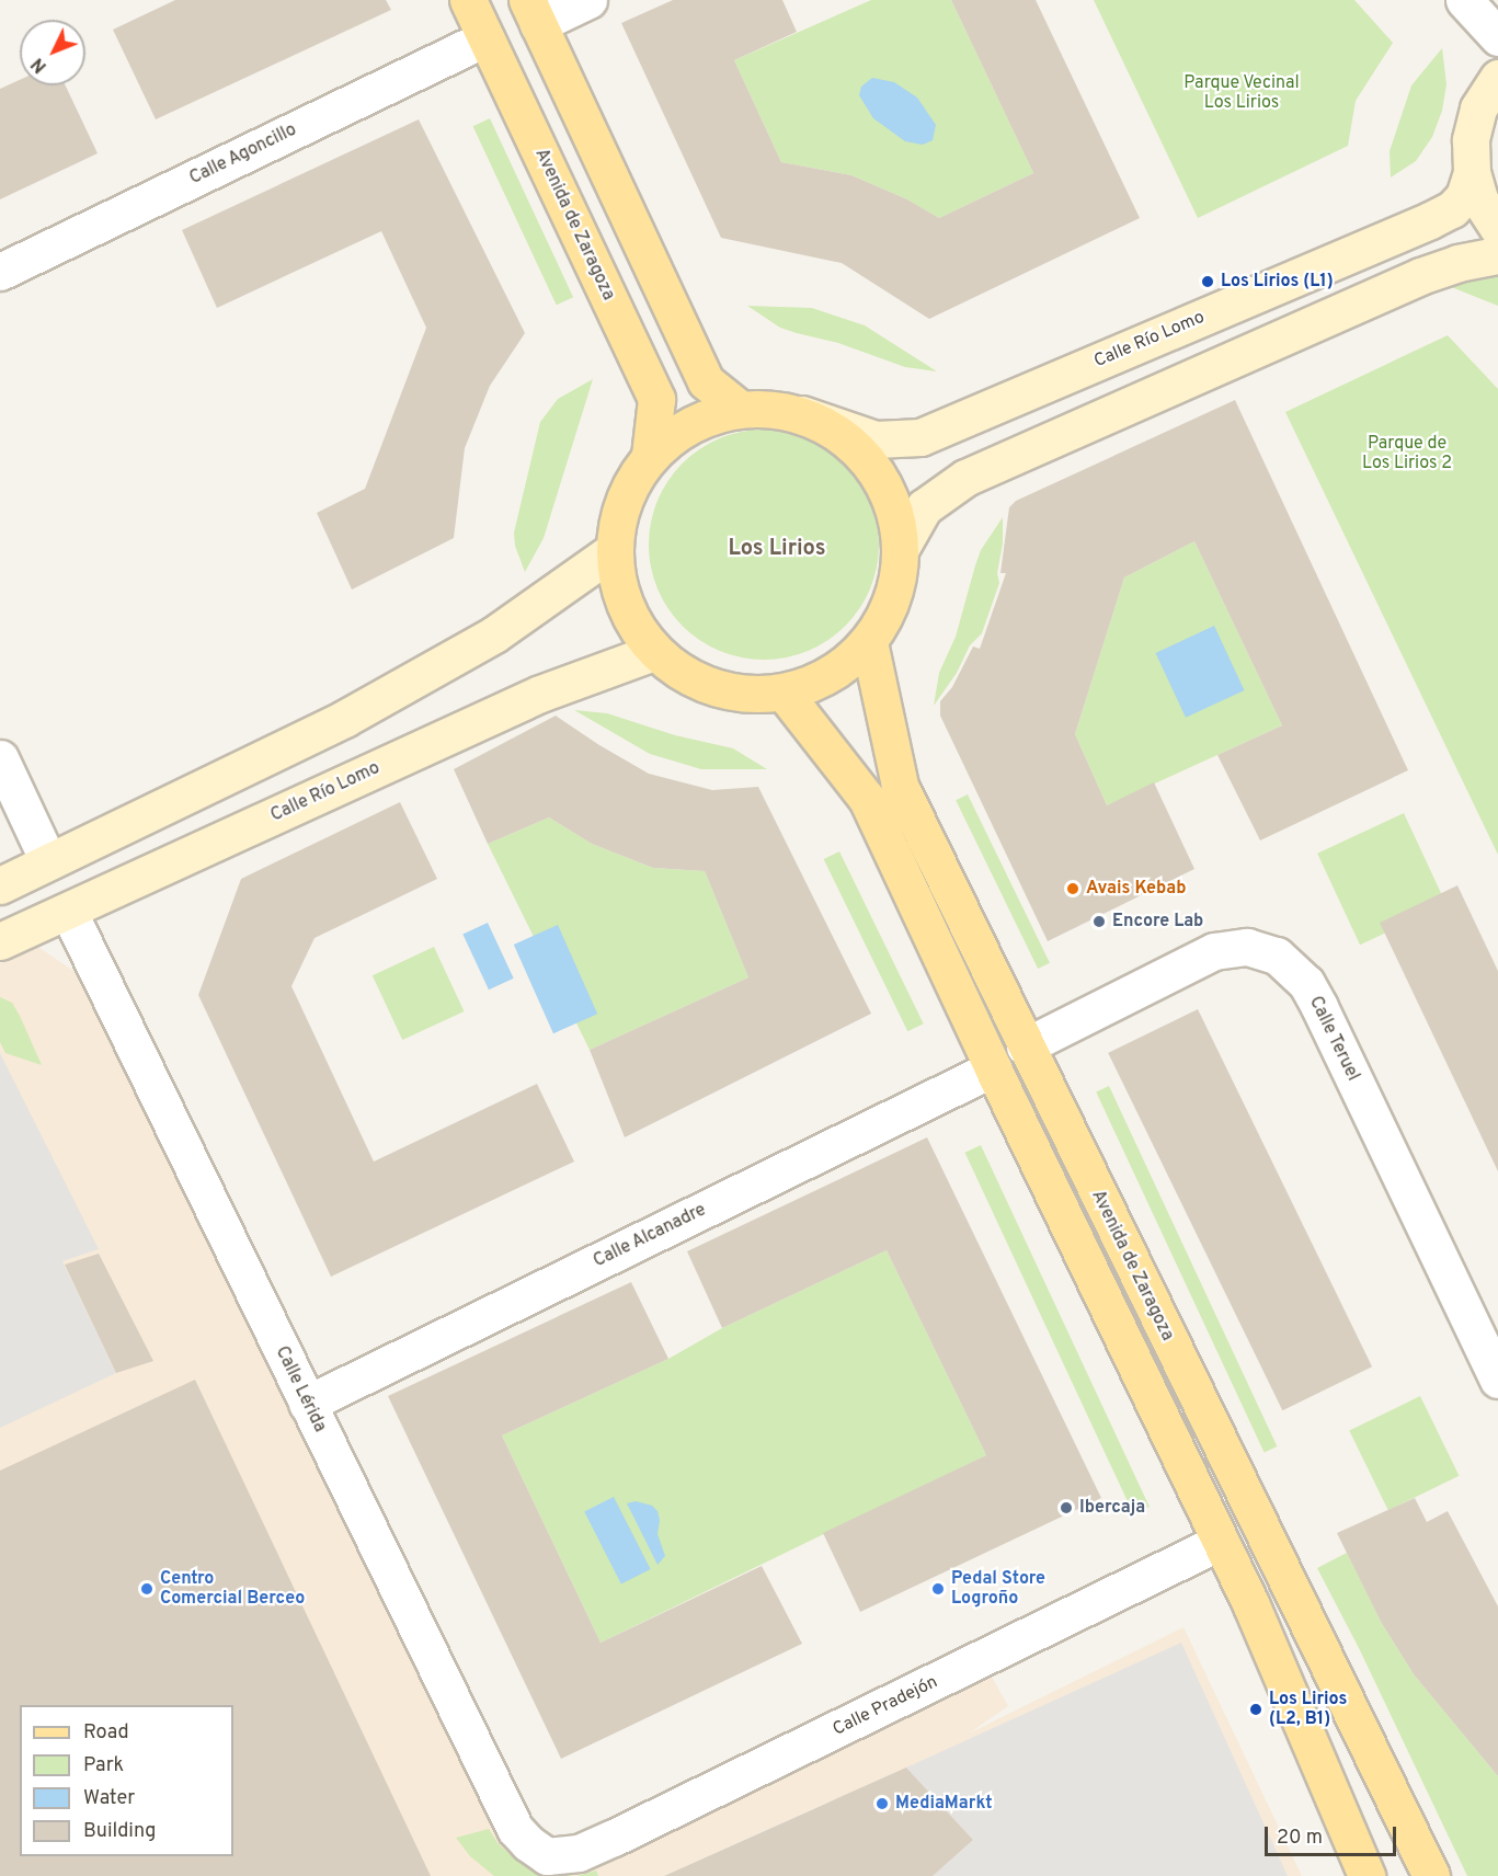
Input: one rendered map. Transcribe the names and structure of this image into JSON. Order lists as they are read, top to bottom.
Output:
{
  "streets": {
    "main road": ["Avenida de Zaragoza", "Calle Río Lomo"],
    "street": [
      "Calle Agoncillo",
      "Calle Teruel",
      "Calle Alcanadre",
      "Calle Lérida",
      "Calle Pradejón"
    ]
  },
  "crossings": [
    ["Calle Agoncillo", "Avenida de Zaragoza"],
    ["Avenida de Zaragoza", "Calle Teruel"],
    ["Calle Río Lomo", "Calle Lérida"],
    ["Calle Alcanadre", "Calle Lérida"],
    ["Calle Lérida", "Calle Pradejón"]
  ],
  "districts": ["Los Lirios"],
  "parks": ["Parque Vecinal Los Lirios", "Parque de Los Lirios 2"],
  "places": [
    "Los Lirios (L1)",
    "Avais Kebab",
    "Encore Lab",
    "Ibercaja",
    "Centro Comercial Berceo",
    "Pedal Store Logroño",
    "Los Lirios (L2, B1)",
    "MediaMarkt"
  ],
  "legend": [
    "Road",
    "Park",
    "Water",
    "Building"
  ],
  "scale_bar": "20 m",
  "north": "bottom left"
}
